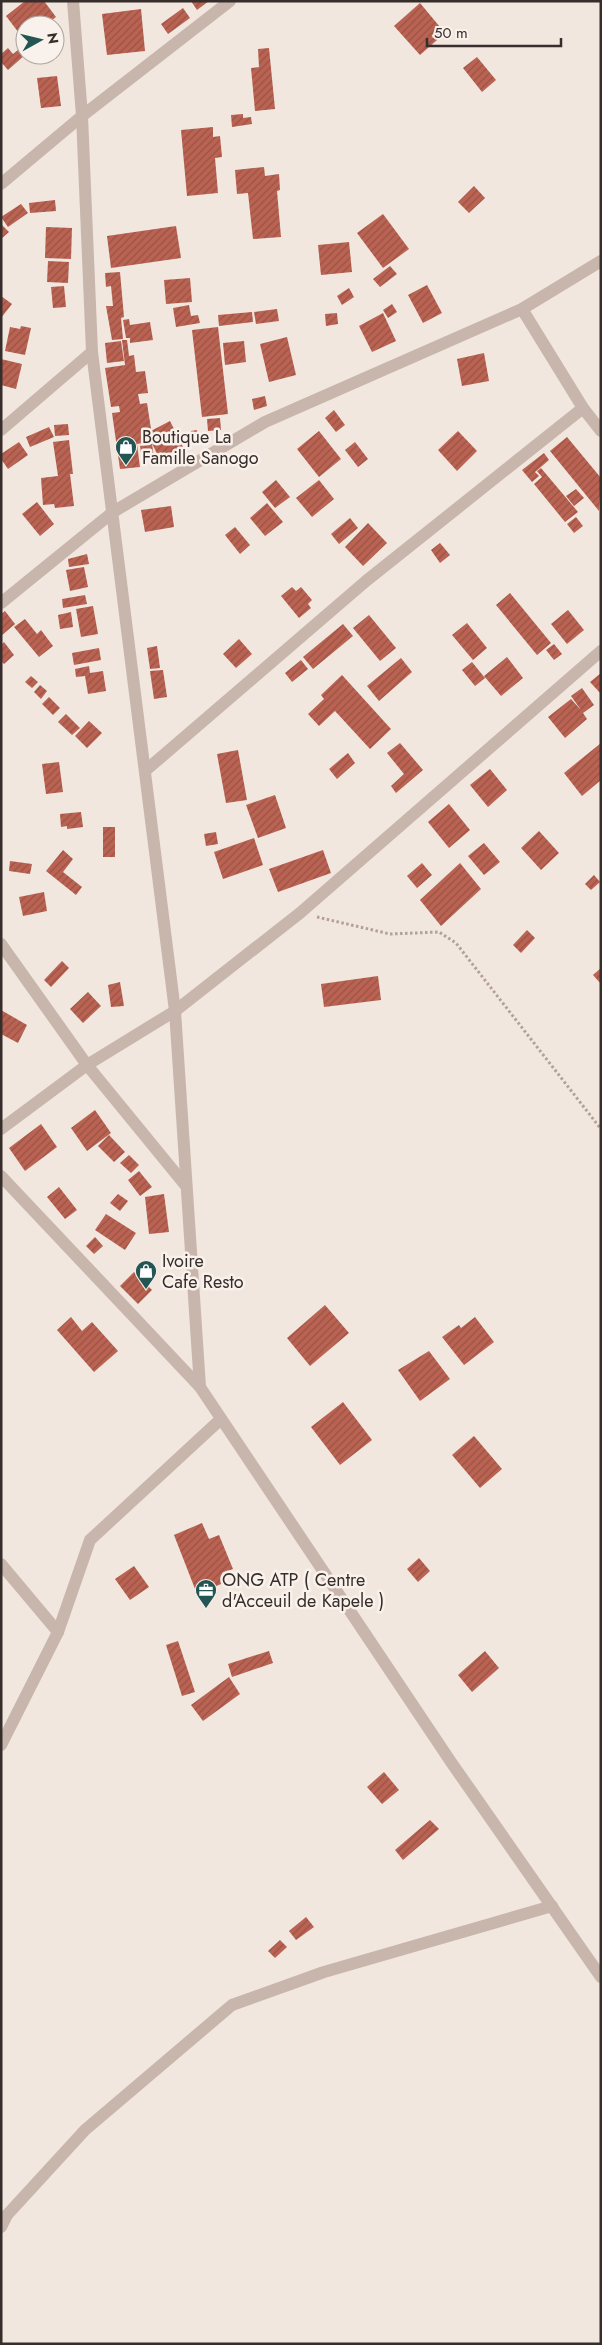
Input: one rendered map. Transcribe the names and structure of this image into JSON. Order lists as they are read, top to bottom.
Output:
{
  "places": {
    "shop": ["Boutique La Famille Sanogo", "Ivoire Cafe Resto"],
    "office": ["ONG ATP ( Centre d'Acceuil de Kapele )"]
  },
  "scale_bar": "50 m",
  "north": "right"
}
